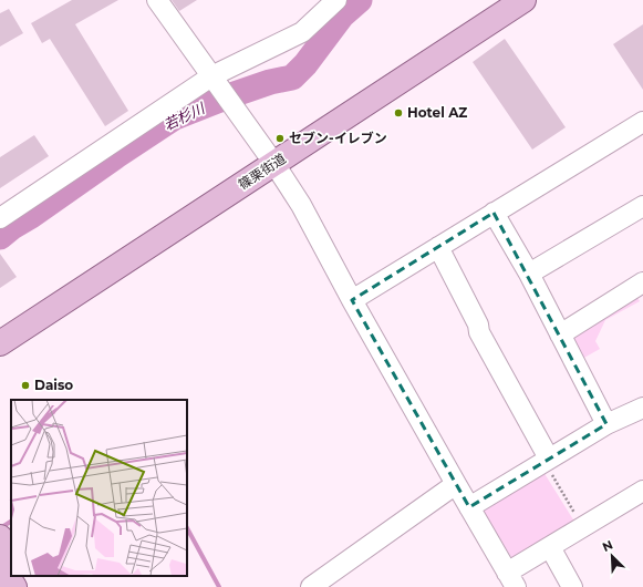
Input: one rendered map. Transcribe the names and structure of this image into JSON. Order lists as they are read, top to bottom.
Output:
{
  "streets": {
    "main road": ["篠栗街道"]
  },
  "water": ["若杉川"],
  "places": ["Hotel AZ", "セブン-イレブン", "Daiso"],
  "north": "top left"
}
